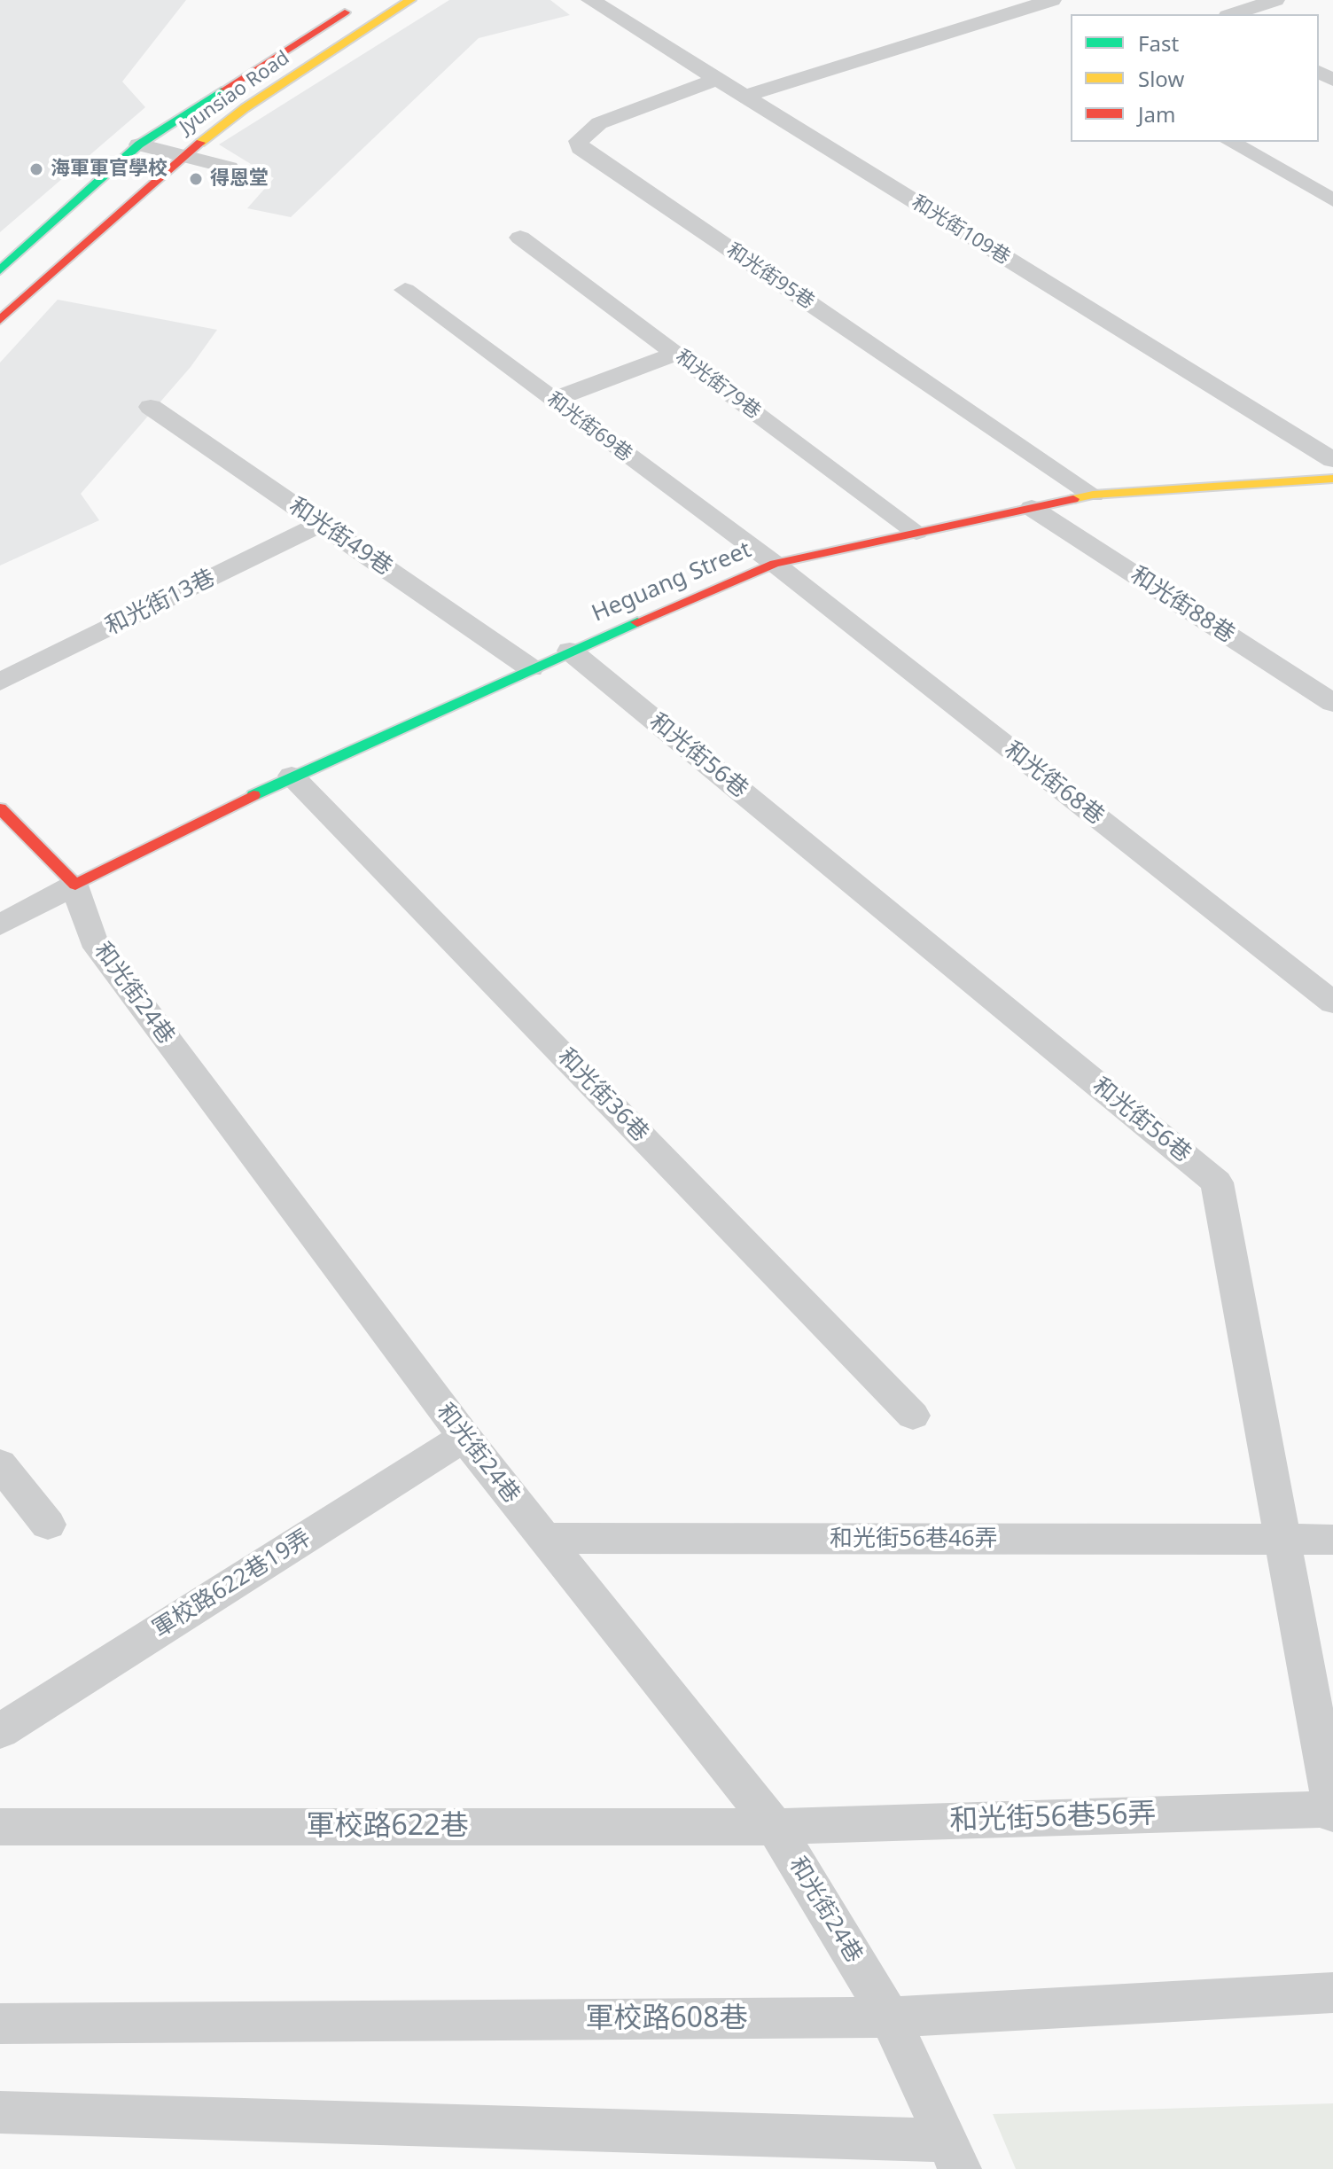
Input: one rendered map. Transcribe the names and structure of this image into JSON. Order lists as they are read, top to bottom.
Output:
{
  "streets": {
    "street": ["Jyunsiao Road", "Heguang Street"],
    "lane": [
      "和光街109巷",
      "和光街95巷",
      "和光街79巷",
      "和光街69巷",
      "和光街49巷",
      "和光街13巷",
      "和光街88巷",
      "和光街56巷",
      "和光街68巷",
      "和光街24巷",
      "和光街36巷",
      "和光街56巷46弄",
      "軍校路622巷19弄",
      "和光街56巷56弄",
      "軍校路622巷",
      "軍校路608巷"
    ]
  },
  "crossings": [
    ["和光街109巷", "和光街95巷"],
    ["和光街95巷", "Heguang Street"],
    ["和光街79巷", "Heguang Street"],
    ["和光街69巷", "Heguang Street"],
    ["和光街69巷", "和光街68巷"],
    ["和光街49巷", "Heguang Street"],
    ["和光街49巷", "和光街13巷"],
    ["Heguang Street", "和光街88巷"],
    ["Heguang Street", "和光街56巷"],
    ["Heguang Street", "和光街68巷"],
    ["Heguang Street", "和光街24巷"],
    ["Heguang Street", "和光街36巷"],
    ["和光街56巷", "和光街56巷46弄"],
    ["和光街56巷", "和光街56巷56弄"],
    ["和光街24巷", "和光街56巷46弄"],
    ["和光街24巷", "軍校路622巷19弄"],
    ["和光街24巷", "和光街56巷56弄"],
    ["和光街24巷", "軍校路622巷"],
    ["和光街24巷", "軍校路608巷"],
    ["和光街56巷56弄", "軍校路622巷"]
  ],
  "places": ["海軍軍官學校", "得恩堂"],
  "legend": ["Fast", "Slow", "Jam"]
}
